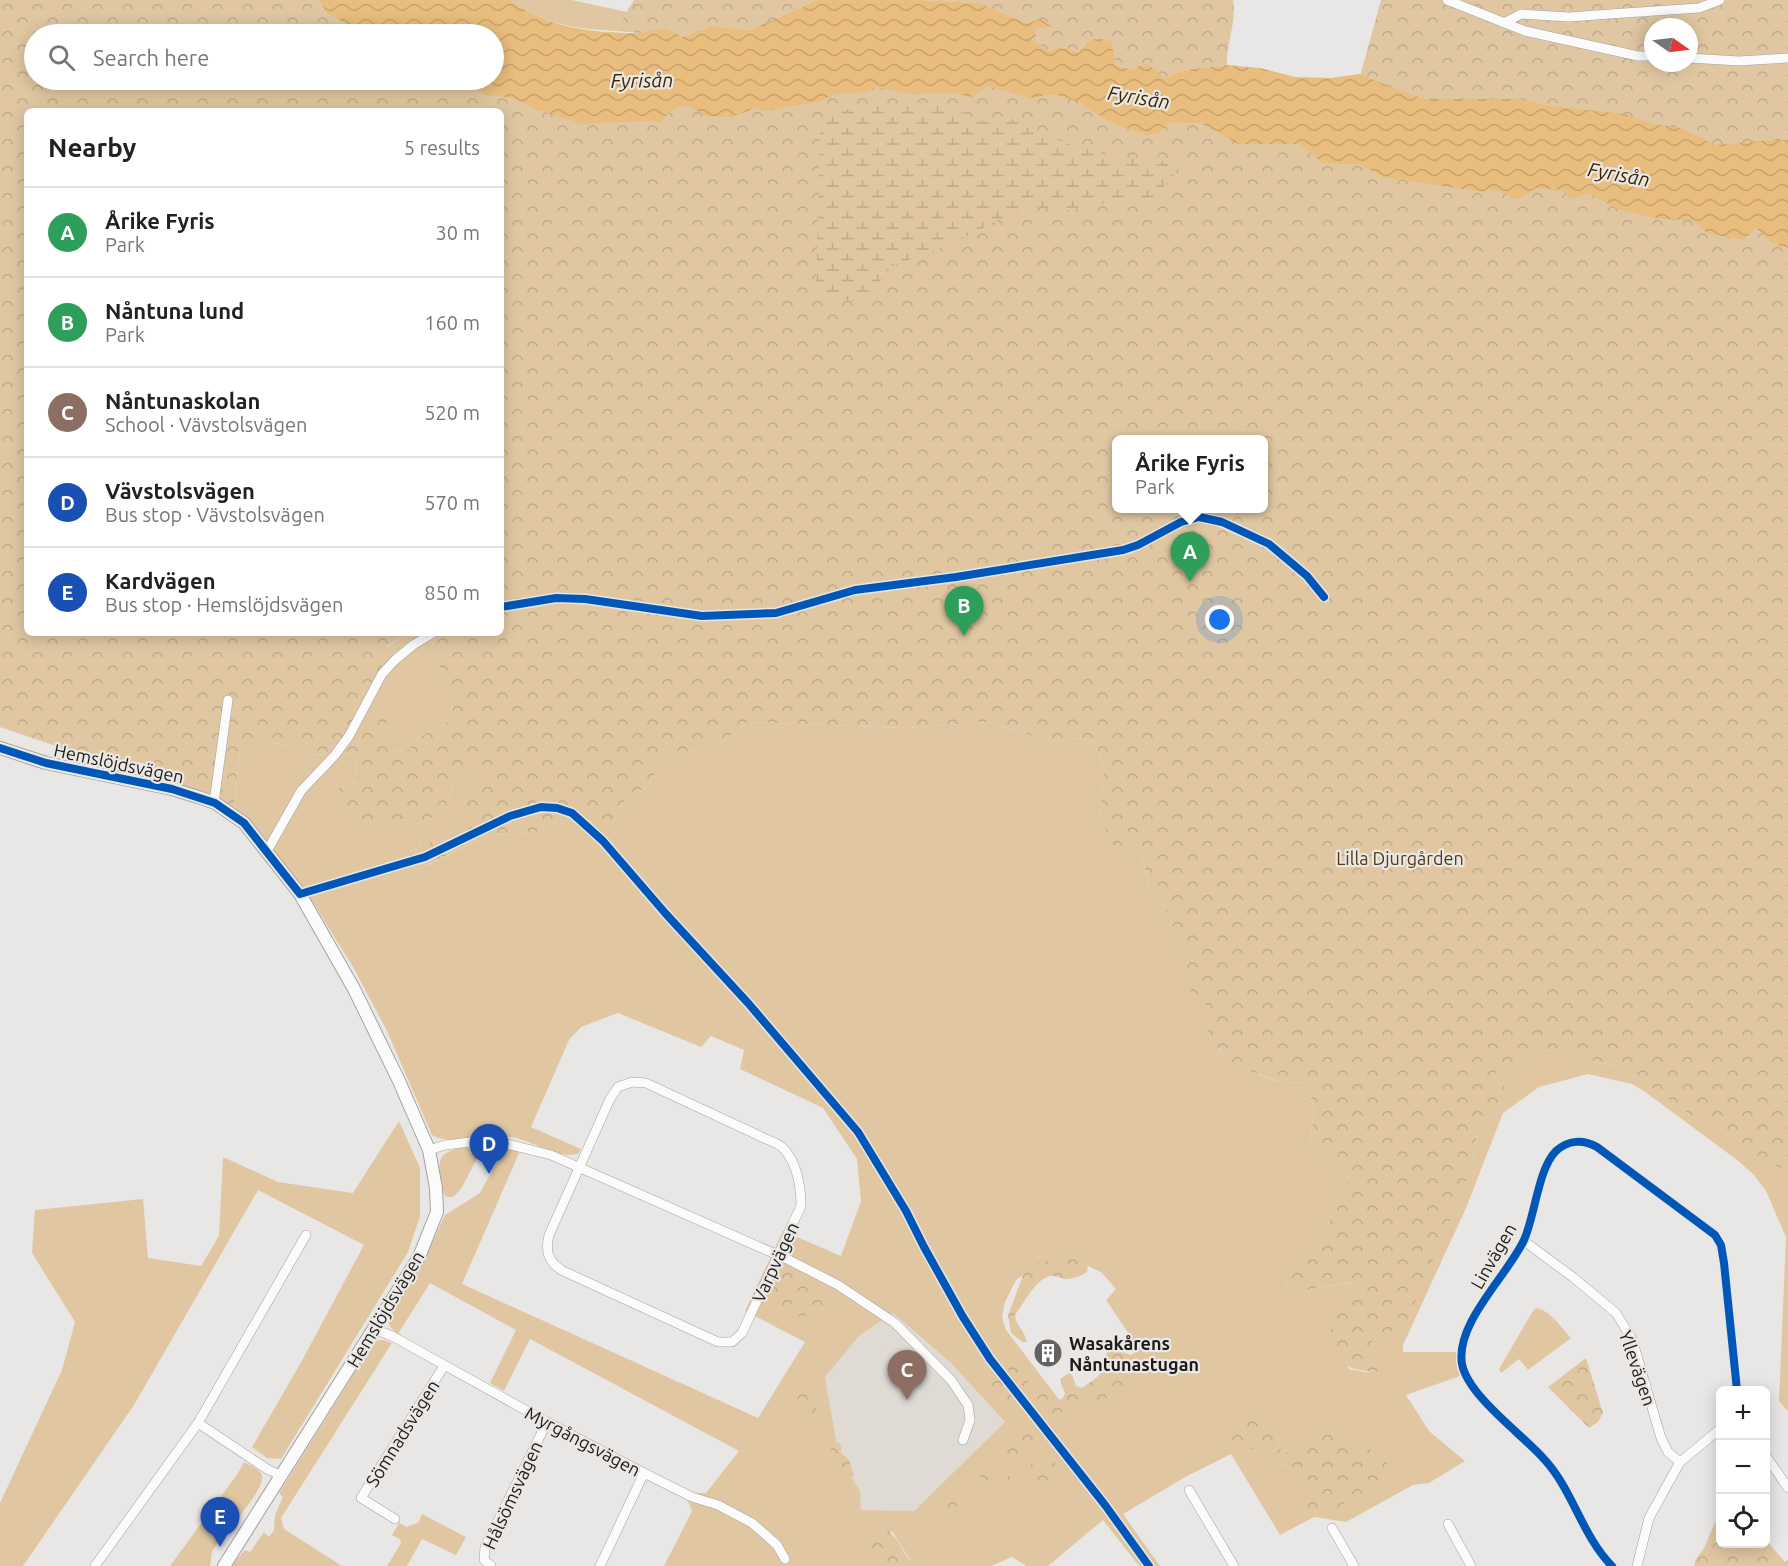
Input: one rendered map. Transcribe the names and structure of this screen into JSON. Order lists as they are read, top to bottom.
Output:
{
  "streets": {
    "street": [
      "Hemslöjdsvägen",
      "Linvägen",
      "Varpvägen",
      "Yllevägen",
      "Sömnadsvägen",
      "Myrgångsvägen",
      "Hålsömsvägen"
    ]
  },
  "crossings": [
    ["Hemslöjdsvägen", "Myrgångsvägen"],
    ["Linvägen", "Yllevägen"],
    ["Sömnadsvägen", "Myrgångsvägen"],
    ["Myrgångsvägen", "Hålsömsvägen"]
  ],
  "water": ["Fyrisån"],
  "parks": ["Lilla Djurgården"],
  "places": {
    "building": ["Wasakårens Nåntunastugan"]
  },
  "north": "right",
  "page": {
    "search": "Search here",
    "heading": ["Nearby", "5 results"],
    "list": [
      {
        "mark": "A",
        "name": "Årike Fyris",
        "note": "Park",
        "value": "30 m"
      },
      {
        "mark": "B",
        "name": "Nåntuna lund",
        "note": "Park",
        "value": "160 m"
      },
      {
        "mark": "C",
        "name": "Nåntunaskolan",
        "note": "School · Vävstolsvägen",
        "value": "520 m"
      },
      {
        "mark": "D",
        "name": "Vävstolsvägen",
        "note": "Bus stop · Vävstolsvägen",
        "value": "570 m"
      },
      {
        "mark": "E",
        "name": "Kardvägen",
        "note": "Bus stop · Hemslöjdsvägen",
        "value": "850 m"
      }
    ],
    "popup": ["Årike Fyris", "Park"],
    "pins": [
      "A",
      "B",
      "D",
      "C",
      "E"
    ],
    "map_buttons": ["+", "−"]
  }
}
